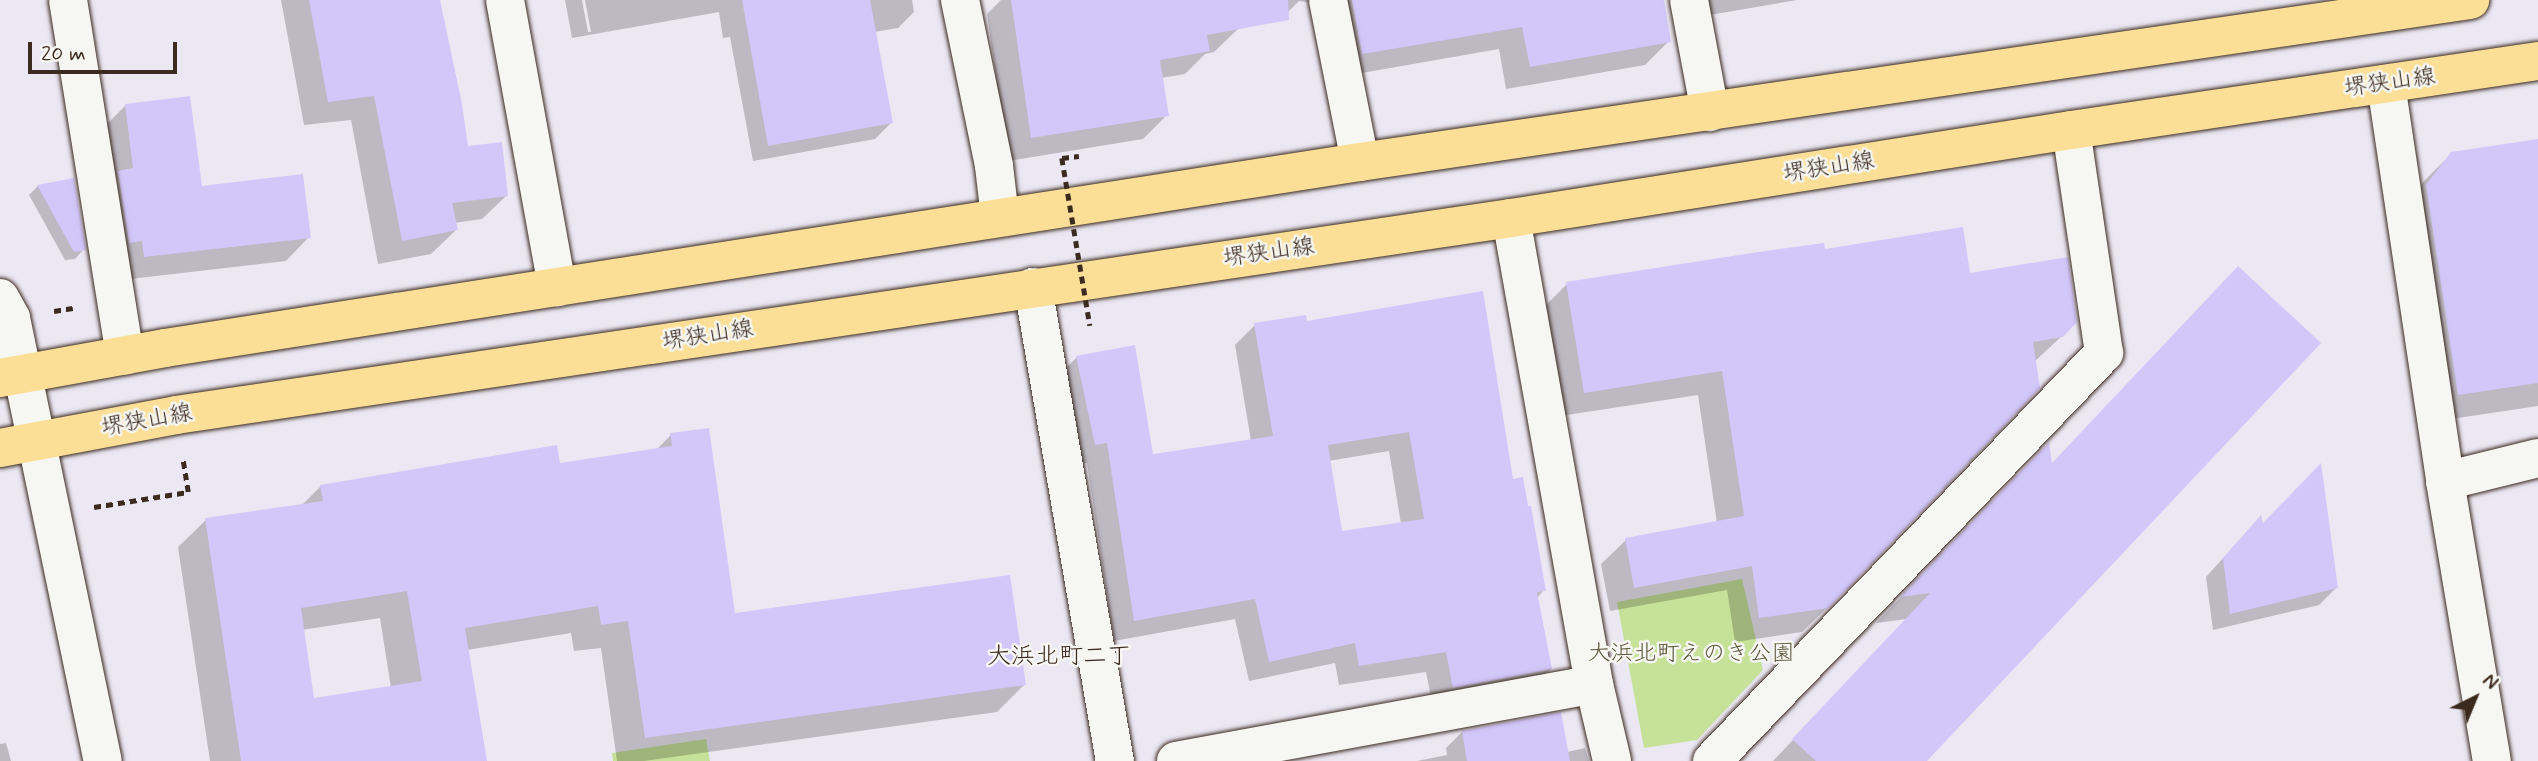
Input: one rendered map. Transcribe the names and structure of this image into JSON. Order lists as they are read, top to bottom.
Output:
{
  "streets": {
    "main road": ["堺狭山線"]
  },
  "districts": ["大浜北町二丁"],
  "parks": ["大浜北町えのき公園"],
  "scale_bar": "20 m",
  "north": "top right"
}
